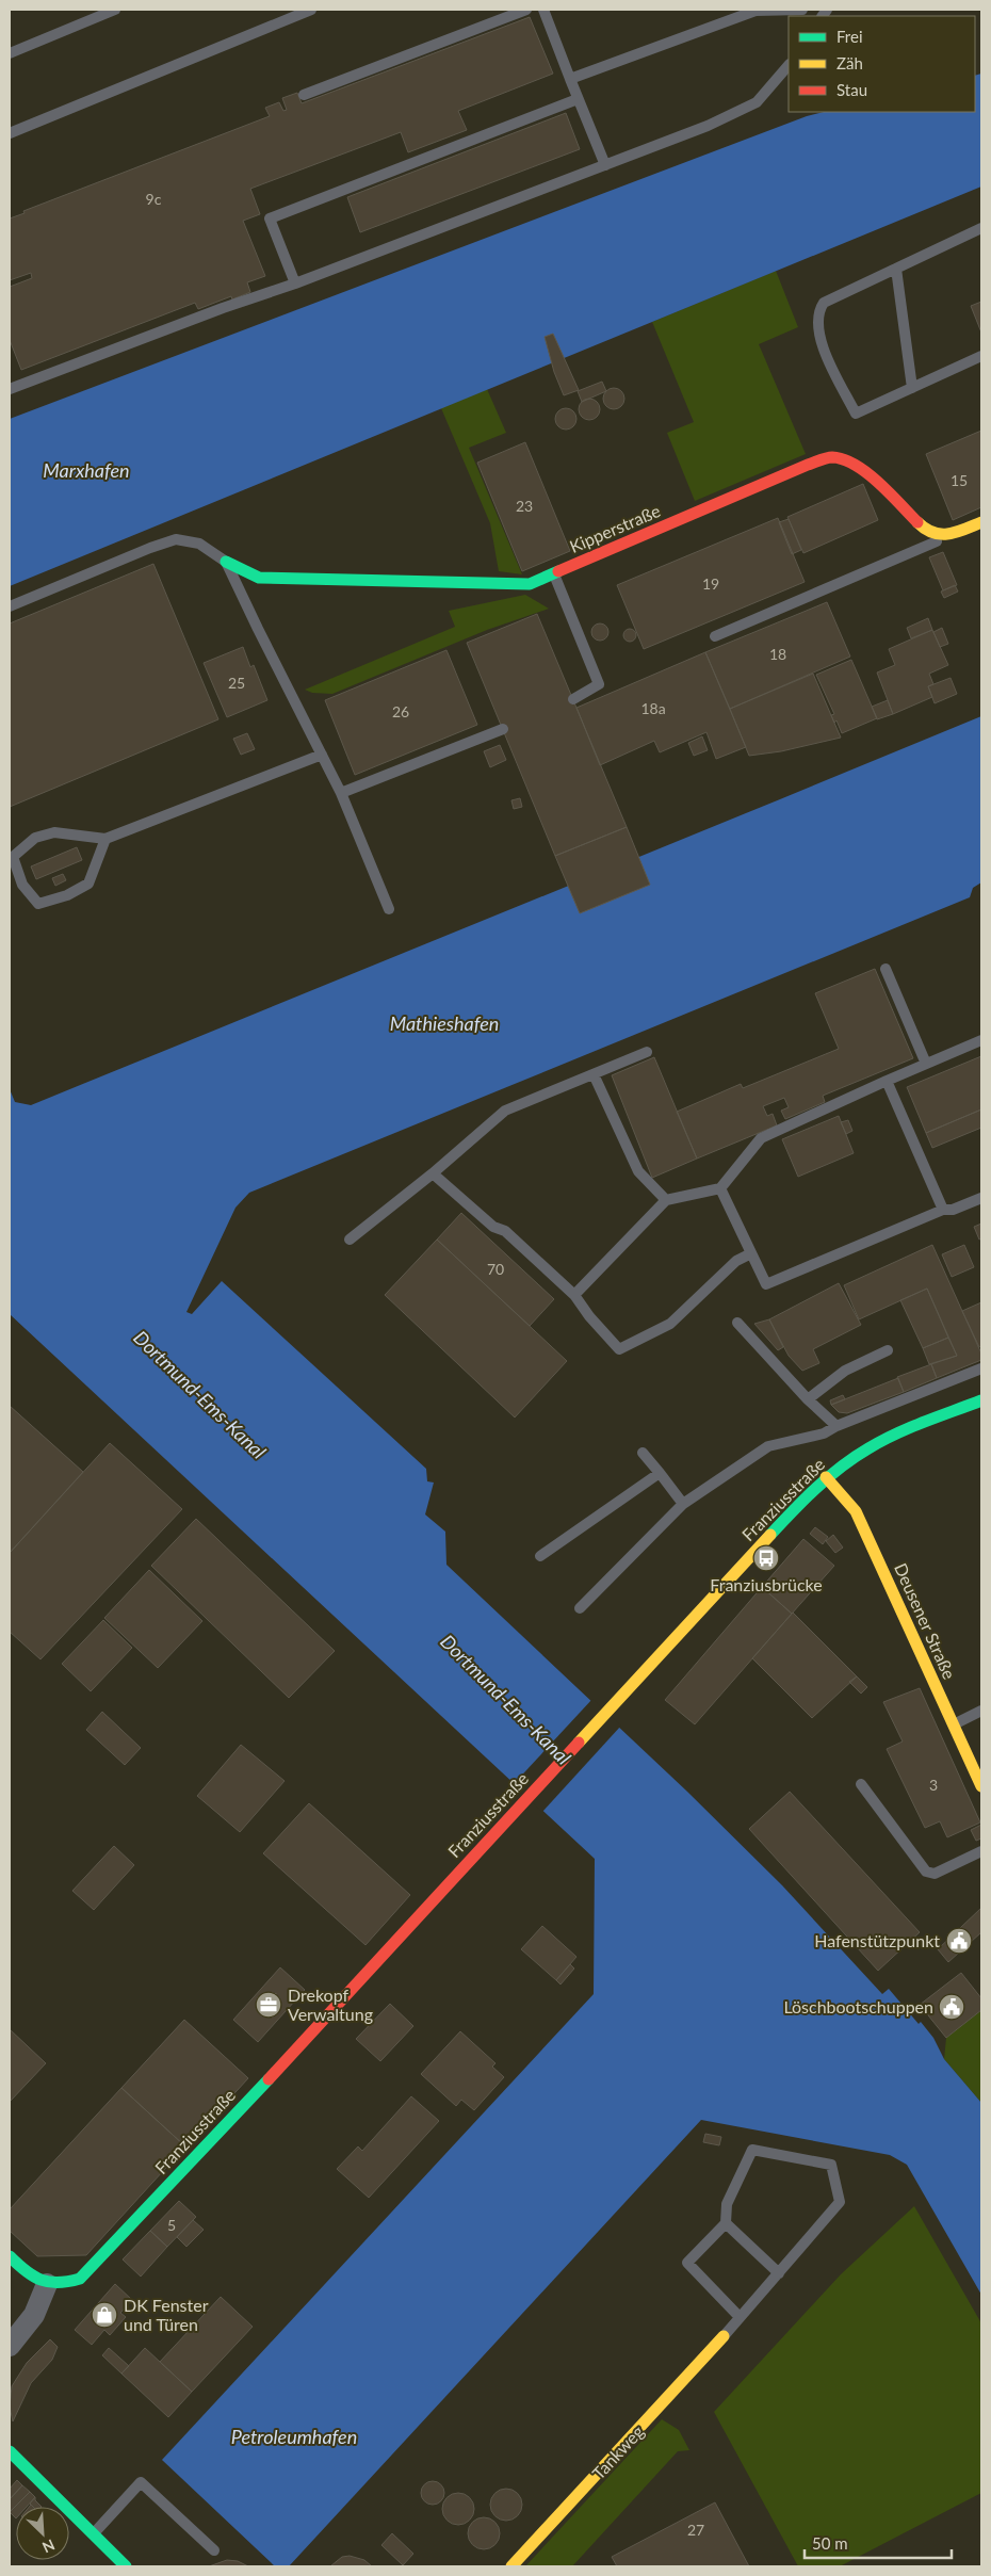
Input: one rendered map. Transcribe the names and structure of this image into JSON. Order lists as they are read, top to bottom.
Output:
{
  "streets": {
    "main road": [
      "Kipperstraße",
      "Franziusstraße",
      "Deusener Straße",
      "Tankweg"
    ]
  },
  "crossings": [
    ["Franziusstraße", "Deusener Straße"]
  ],
  "water": [
    "Marxhafen",
    "Mathieshafen",
    "Dortmund-Ems-Kanal",
    "Petroleumhafen"
  ],
  "places": {
    "bus stop": ["Franziusbrücke"],
    "public building": ["Hafenstützpunkt", "Löschbootschuppen"],
    "office": ["Drekopf Verwaltung"],
    "shop": ["DK Fenster und Türen"]
  },
  "house_numbers": [
    "9c",
    "15",
    "23",
    "19",
    "18",
    "25",
    "18a",
    "26",
    "70",
    "3",
    "5",
    "27"
  ],
  "legend": ["Frei", "Zäh", "Stau"],
  "scale_bar": "50 m",
  "north": "bottom right"
}
